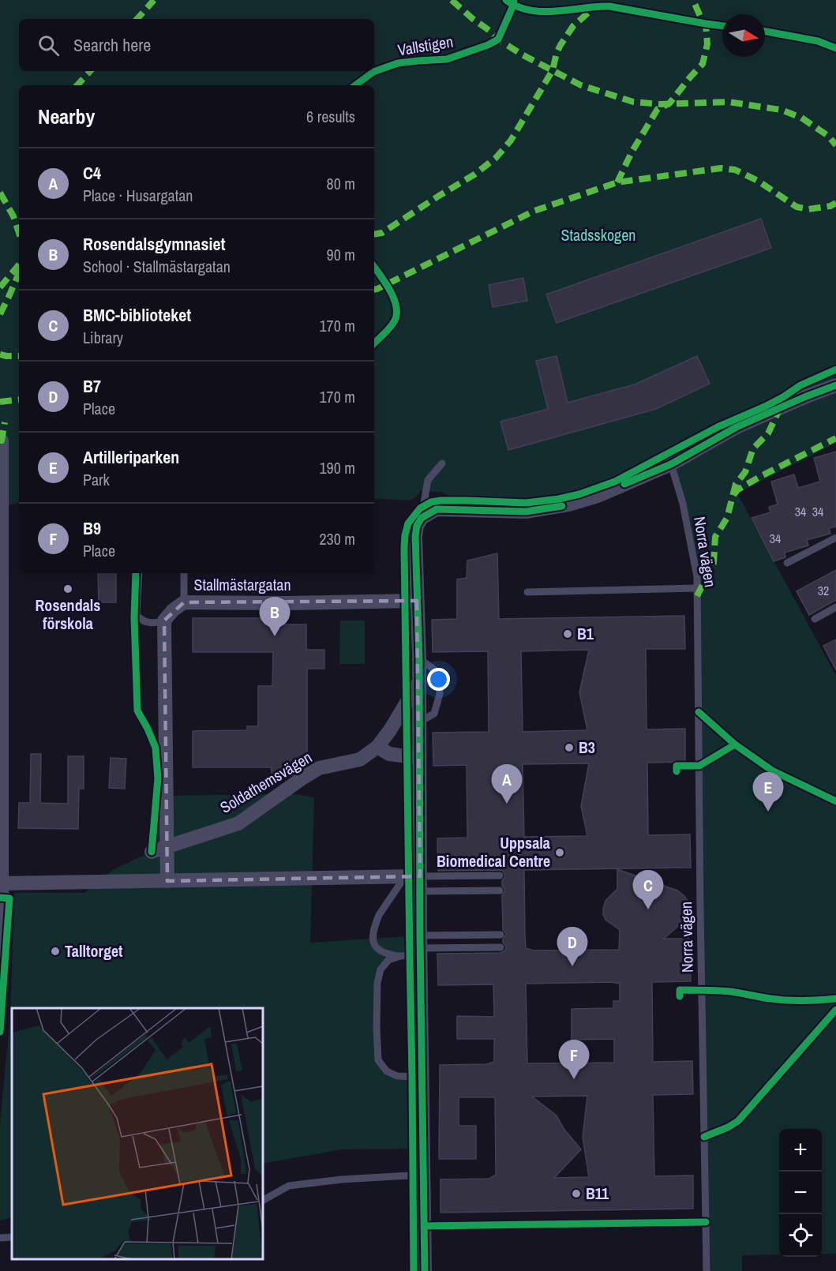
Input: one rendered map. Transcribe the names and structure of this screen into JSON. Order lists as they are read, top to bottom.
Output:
{
  "streets": {
    "street": ["Stallmästargatan", "Soldathemsvägen"],
    "lane": ["Norra vägen"],
    "cycle path": ["Vallstigen"]
  },
  "parks": ["Stadsskogen"],
  "places": [
    "Rosendals förskola",
    "B1",
    "B3",
    "Uppsala Biomedical Centre",
    "Talltorget",
    "B11"
  ],
  "house_numbers": [
    "34",
    "34",
    "34",
    "32"
  ],
  "north": "right",
  "page": {
    "search": "Search here",
    "heading": ["Nearby", "6 results"],
    "list": [
      {
        "mark": "A",
        "name": "C4",
        "note": "Place · Husargatan",
        "value": "80 m"
      },
      {
        "mark": "B",
        "name": "Rosendalsgymnasiet",
        "note": "School · Stallmästargatan",
        "value": "90 m"
      },
      {
        "mark": "C",
        "name": "BMC-biblioteket",
        "note": "Library",
        "value": "170 m"
      },
      {
        "mark": "D",
        "name": "B7",
        "note": "Place",
        "value": "170 m"
      },
      {
        "mark": "E",
        "name": "Artilleriparken",
        "note": "Park",
        "value": "190 m"
      },
      {
        "mark": "F",
        "name": "B9",
        "note": "Place",
        "value": "230 m"
      }
    ],
    "pins": [
      "B",
      "A",
      "E",
      "C",
      "D",
      "F"
    ],
    "map_buttons": ["+", "−"]
  }
}
